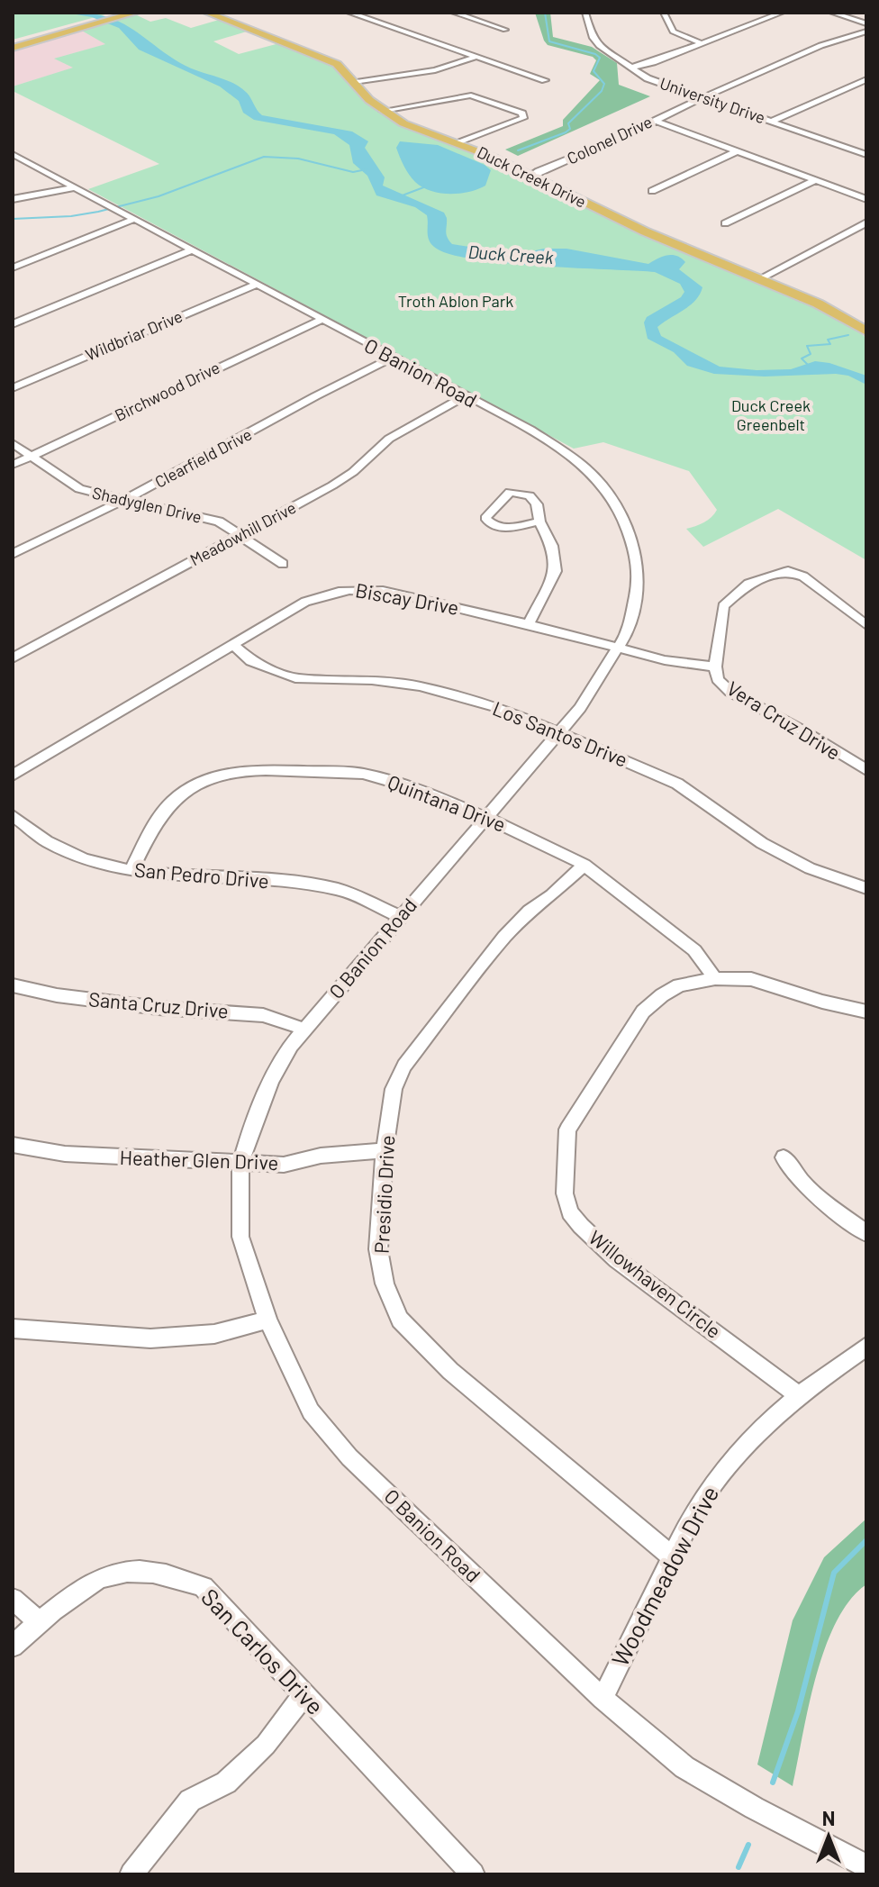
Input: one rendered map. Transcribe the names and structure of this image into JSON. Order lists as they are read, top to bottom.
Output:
{
  "streets": {
    "main road": ["Duck Creek Drive"],
    "street": [
      "University Drive",
      "Colonel Drive",
      "Wildbriar Drive",
      "O Banion Road",
      "Birchwood Drive",
      "Clearfield Drive",
      "Shadyglen Drive",
      "Meadowhill Drive",
      "Biscay Drive",
      "Vera Cruz Drive",
      "Los Santos Drive",
      "Quintana Drive",
      "San Pedro Drive",
      "Santa Cruz Drive",
      "Heather Glen Drive",
      "Presidio Drive",
      "Willowhaven Circle",
      "Woodmeadow Drive",
      "San Carlos Drive"
    ]
  },
  "crossings": [
    ["University Drive", "Colonel Drive"],
    ["Colonel Drive", "Duck Creek Drive"],
    ["Wildbriar Drive", "O Banion Road"],
    ["O Banion Road", "Birchwood Drive"],
    ["O Banion Road", "Clearfield Drive"],
    ["O Banion Road", "Meadowhill Drive"],
    ["O Banion Road", "Biscay Drive"],
    ["O Banion Road", "Los Santos Drive"],
    ["O Banion Road", "Quintana Drive"],
    ["O Banion Road", "San Pedro Drive"],
    ["O Banion Road", "Santa Cruz Drive"],
    ["O Banion Road", "Heather Glen Drive"],
    ["O Banion Road", "Woodmeadow Drive"],
    ["Birchwood Drive", "Shadyglen Drive"],
    ["Clearfield Drive", "Shadyglen Drive"],
    ["Shadyglen Drive", "Meadowhill Drive"],
    ["Biscay Drive", "Vera Cruz Drive"],
    ["Biscay Drive", "Los Santos Drive"],
    ["Quintana Drive", "San Pedro Drive"],
    ["Quintana Drive", "Presidio Drive"],
    ["Quintana Drive", "Willowhaven Circle"],
    ["Heather Glen Drive", "Presidio Drive"],
    ["Presidio Drive", "Woodmeadow Drive"],
    ["Willowhaven Circle", "Woodmeadow Drive"]
  ],
  "water": ["Duck Creek"],
  "parks": ["Troth Ablon Park", "Duck Creek Greenbelt"],
  "north": "top"
}
